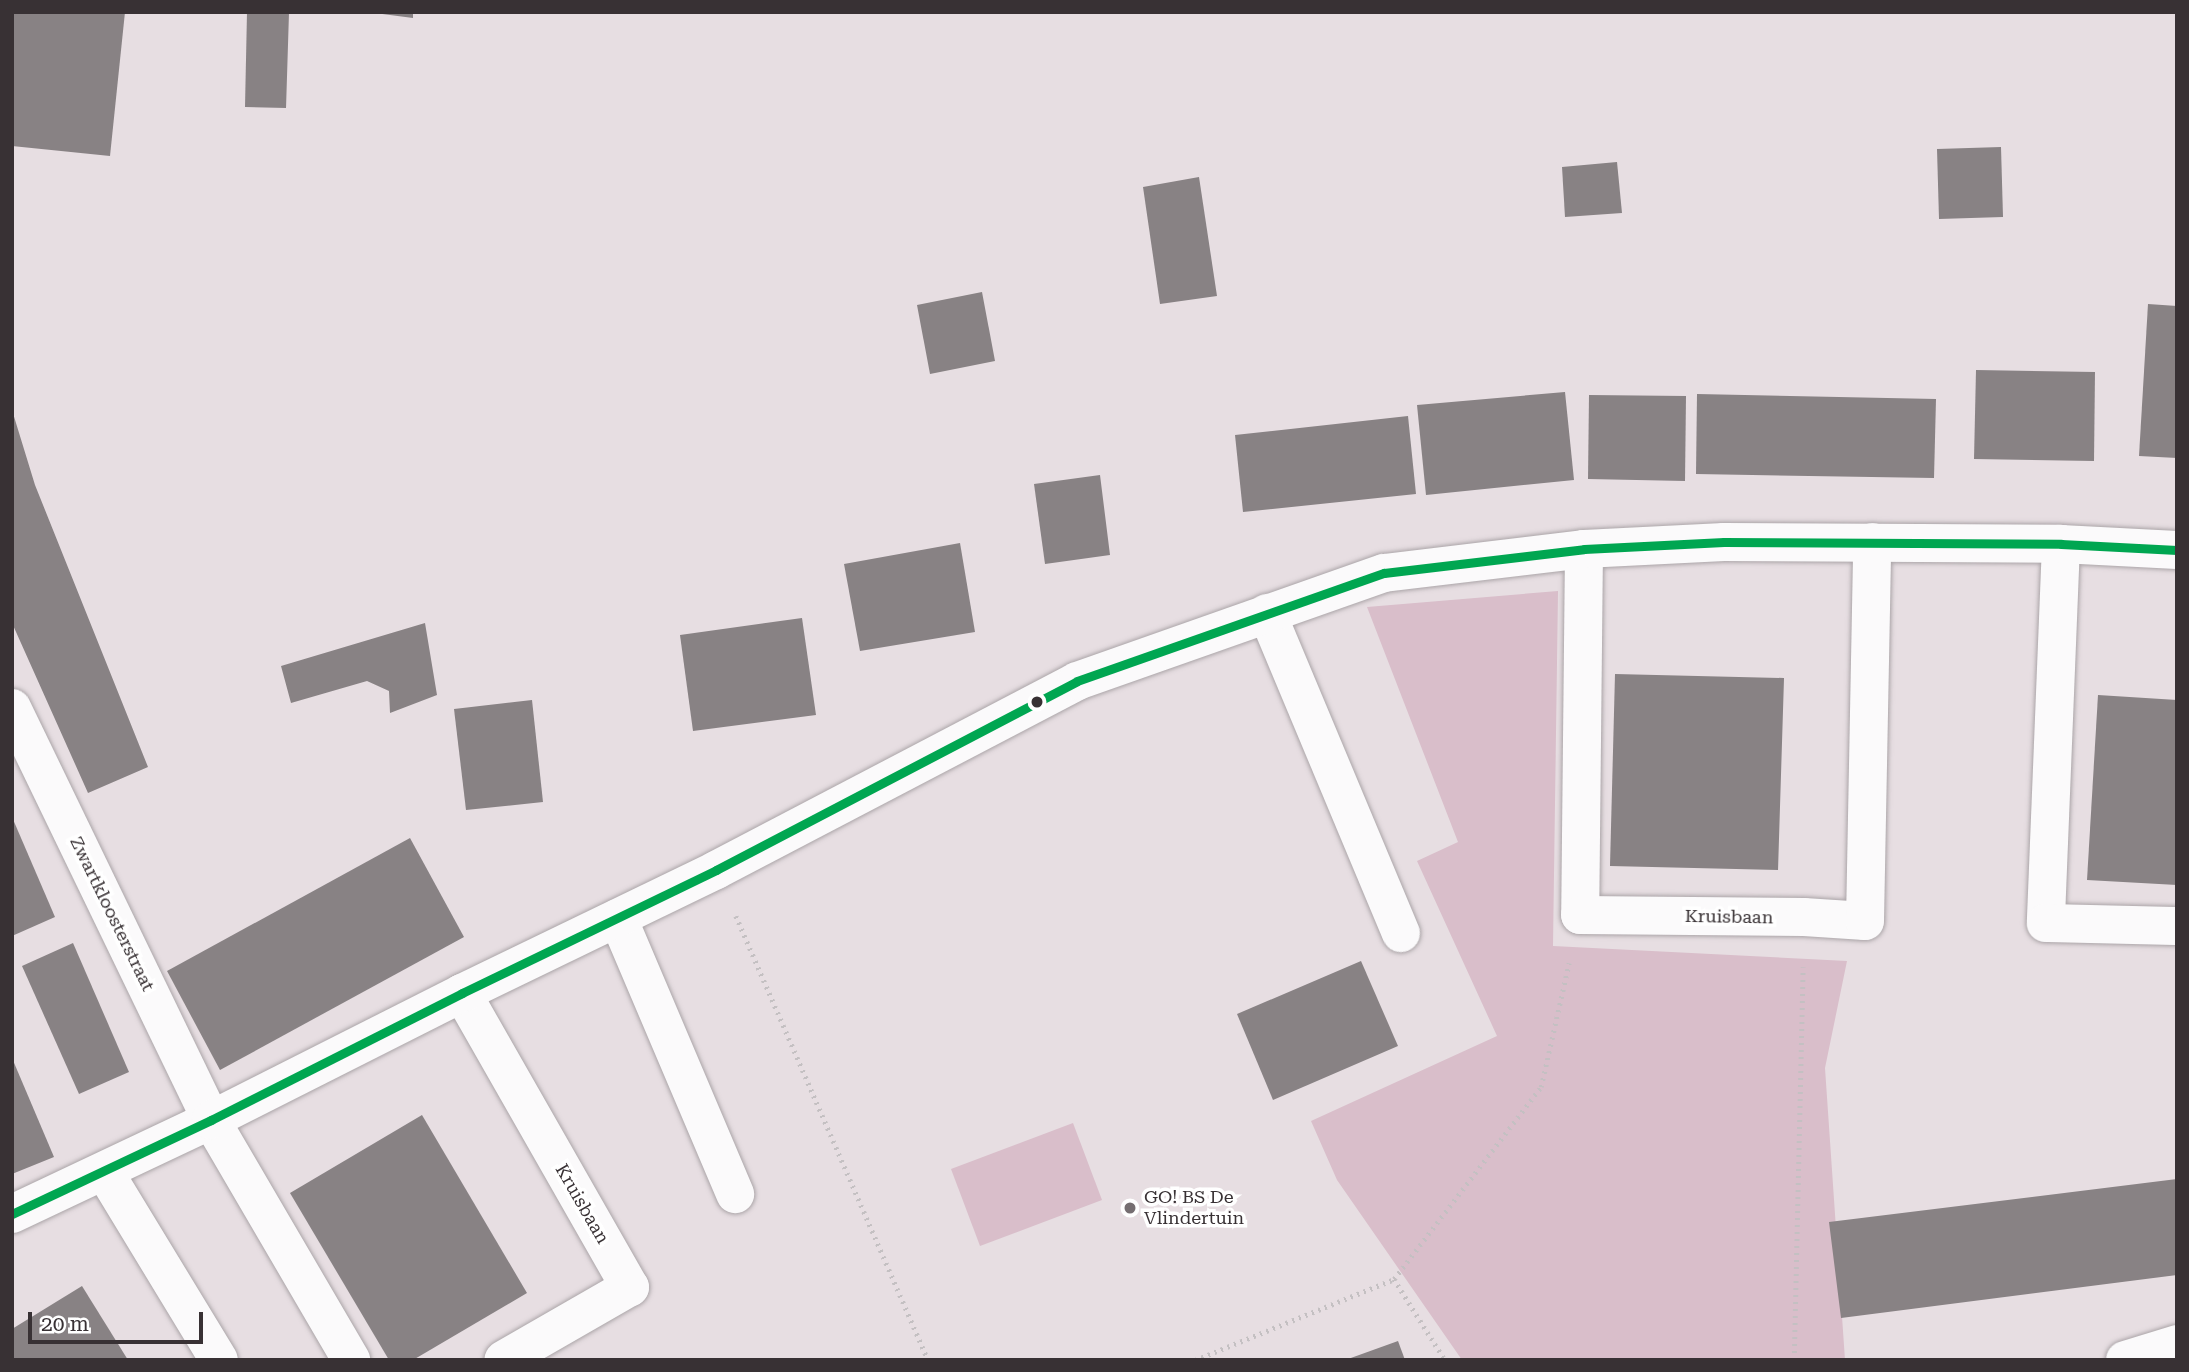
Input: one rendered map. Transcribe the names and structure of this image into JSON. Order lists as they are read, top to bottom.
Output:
{
  "streets": {
    "street": ["Zwartkloosterstraat", "Kruisbaan"]
  },
  "places": ["GO! BS De Vlindertuin"],
  "scale_bar": "20 m"
}
